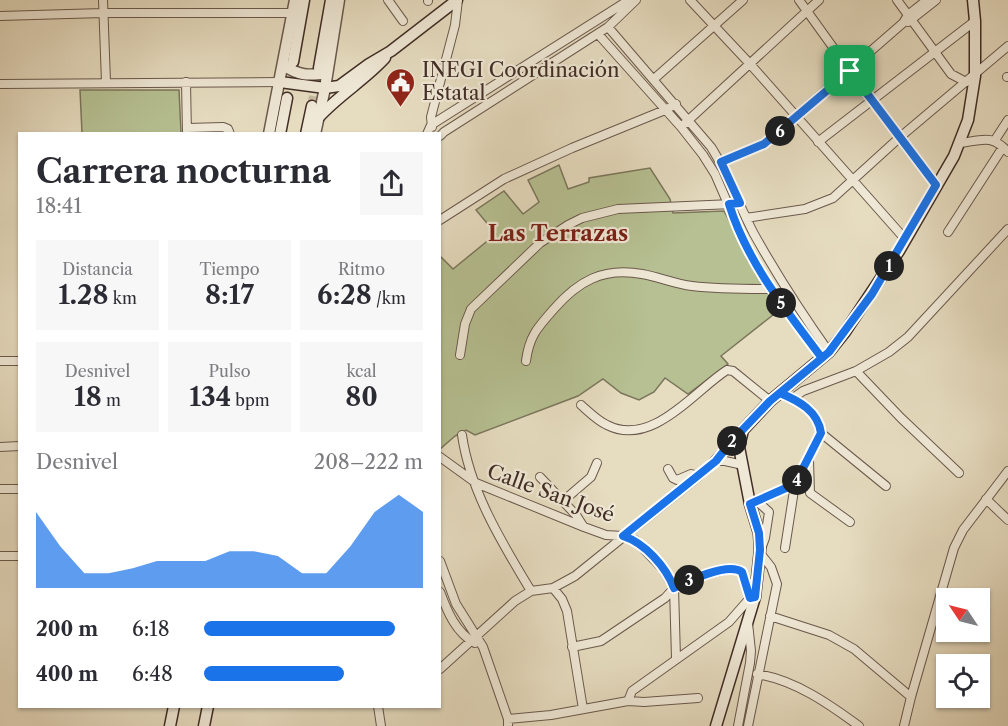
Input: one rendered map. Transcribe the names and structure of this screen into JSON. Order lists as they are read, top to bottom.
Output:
{
  "streets": {
    "street": ["Calle San José"]
  },
  "districts": ["Las Terrazas"],
  "places": {
    "public building": ["INEGI Coordinación Estatal"]
  },
  "north": "top left",
  "page": {
    "pins": [
      "6",
      "1",
      "5",
      "2",
      "4",
      "3"
    ],
    "heading": ["Carrera nocturna", "18:41"],
    "stats": [
      ["Distancia", "1.28 km"],
      ["Tiempo", "8:17"],
      ["Ritmo", "6:28 /km"],
      ["Desnivel", "18 m"],
      ["Pulso", "134 bpm"],
      ["kcal", "80"]
    ],
    "chart": ["Desnivel", "208–222 m"],
    "list": [
      {
        "name": "200 m",
        "note": "6:18"
      },
      {
        "name": "400 m",
        "note": "6:48"
      }
    ]
  }
}
